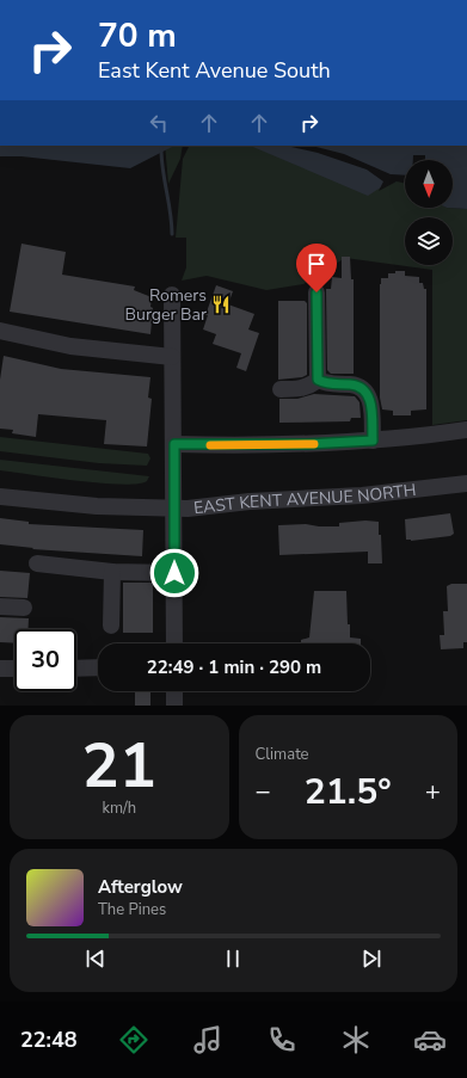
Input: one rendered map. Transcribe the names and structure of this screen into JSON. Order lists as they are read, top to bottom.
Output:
{
  "streets": {
    "street": ["EAST KENT AVENUE NORTH"]
  },
  "places": {
    "restaurant": ["Romers Burger Bar"]
  },
  "north": "bottom",
  "page": {
    "turn": ["70 m", "East Kent Avenue South"],
    "limit": "30",
    "trip": "22:49 · 1 min · 290 m",
    "tile": [
      ["21", "km/h"],
      "Climate"
    ],
    "heat": ["−", "21.5°", "+"],
    "song": ["Afterglow", "The Pines"],
    "tabs": "22:48"
  }
}
